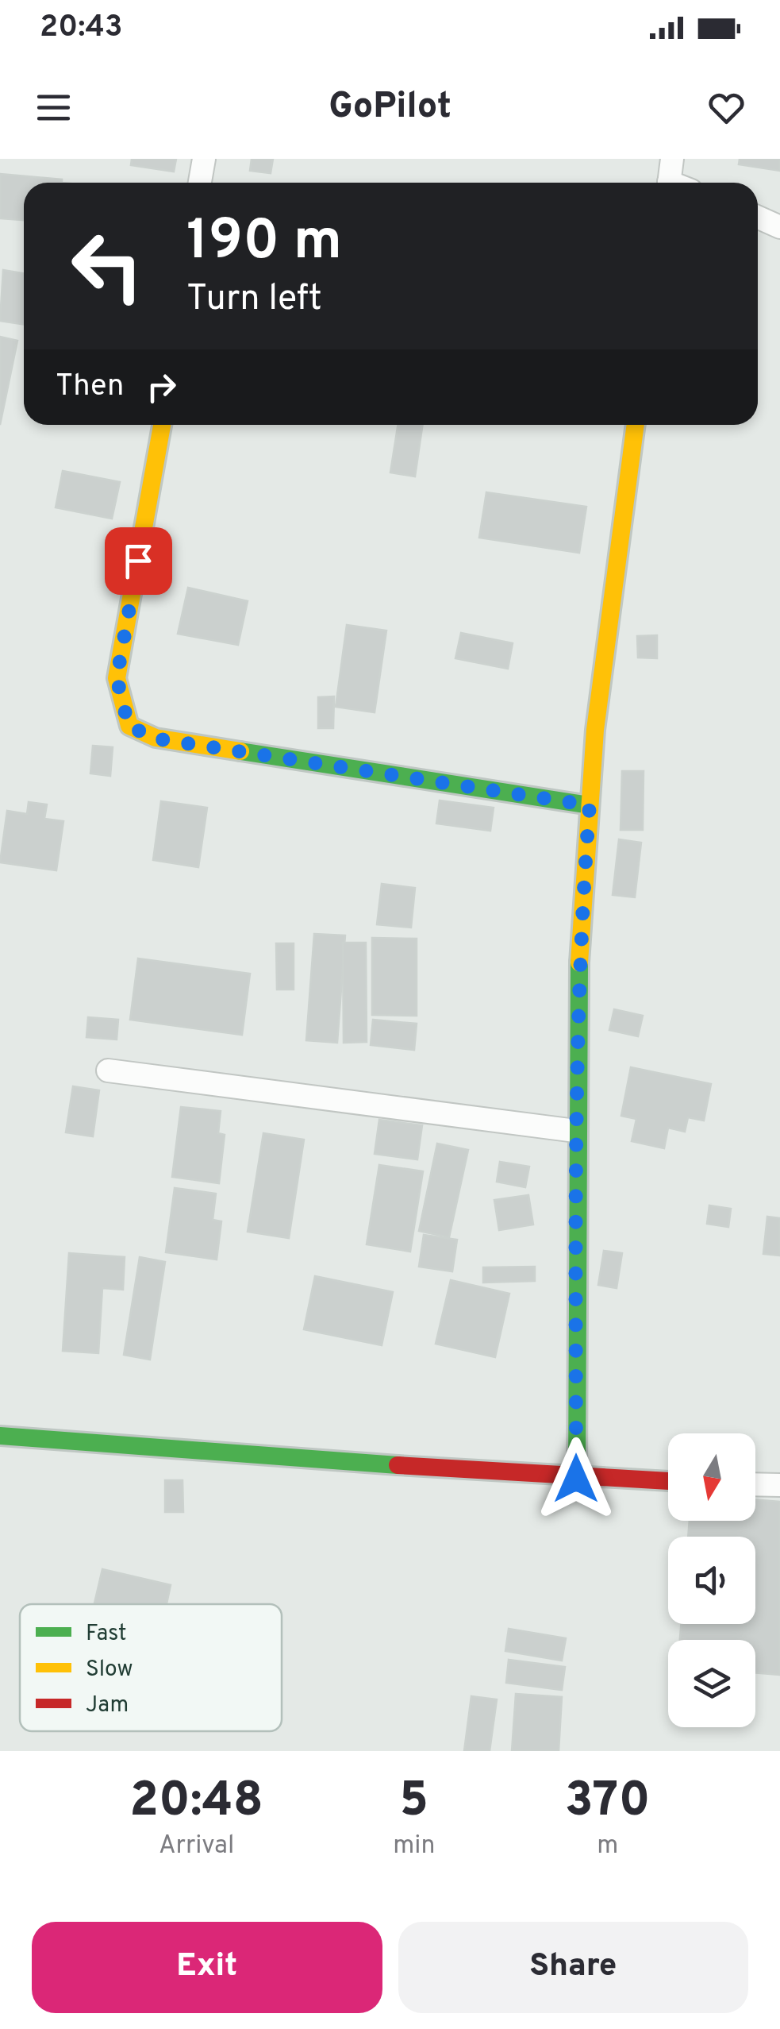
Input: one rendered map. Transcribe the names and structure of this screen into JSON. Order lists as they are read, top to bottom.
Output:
{
  "legend": ["Fast", "Slow", "Jam"],
  "north": "bottom",
  "page": {
    "status": "20:43",
    "header": "GoPilot",
    "turn": ["190 m", "Turn left"],
    "then": "Then",
    "eta": [
      "20:48",
      "Arrival",
      "5",
      "min",
      "370",
      "m"
    ],
    "buttons": ["Exit", "Share"]
  }
}
